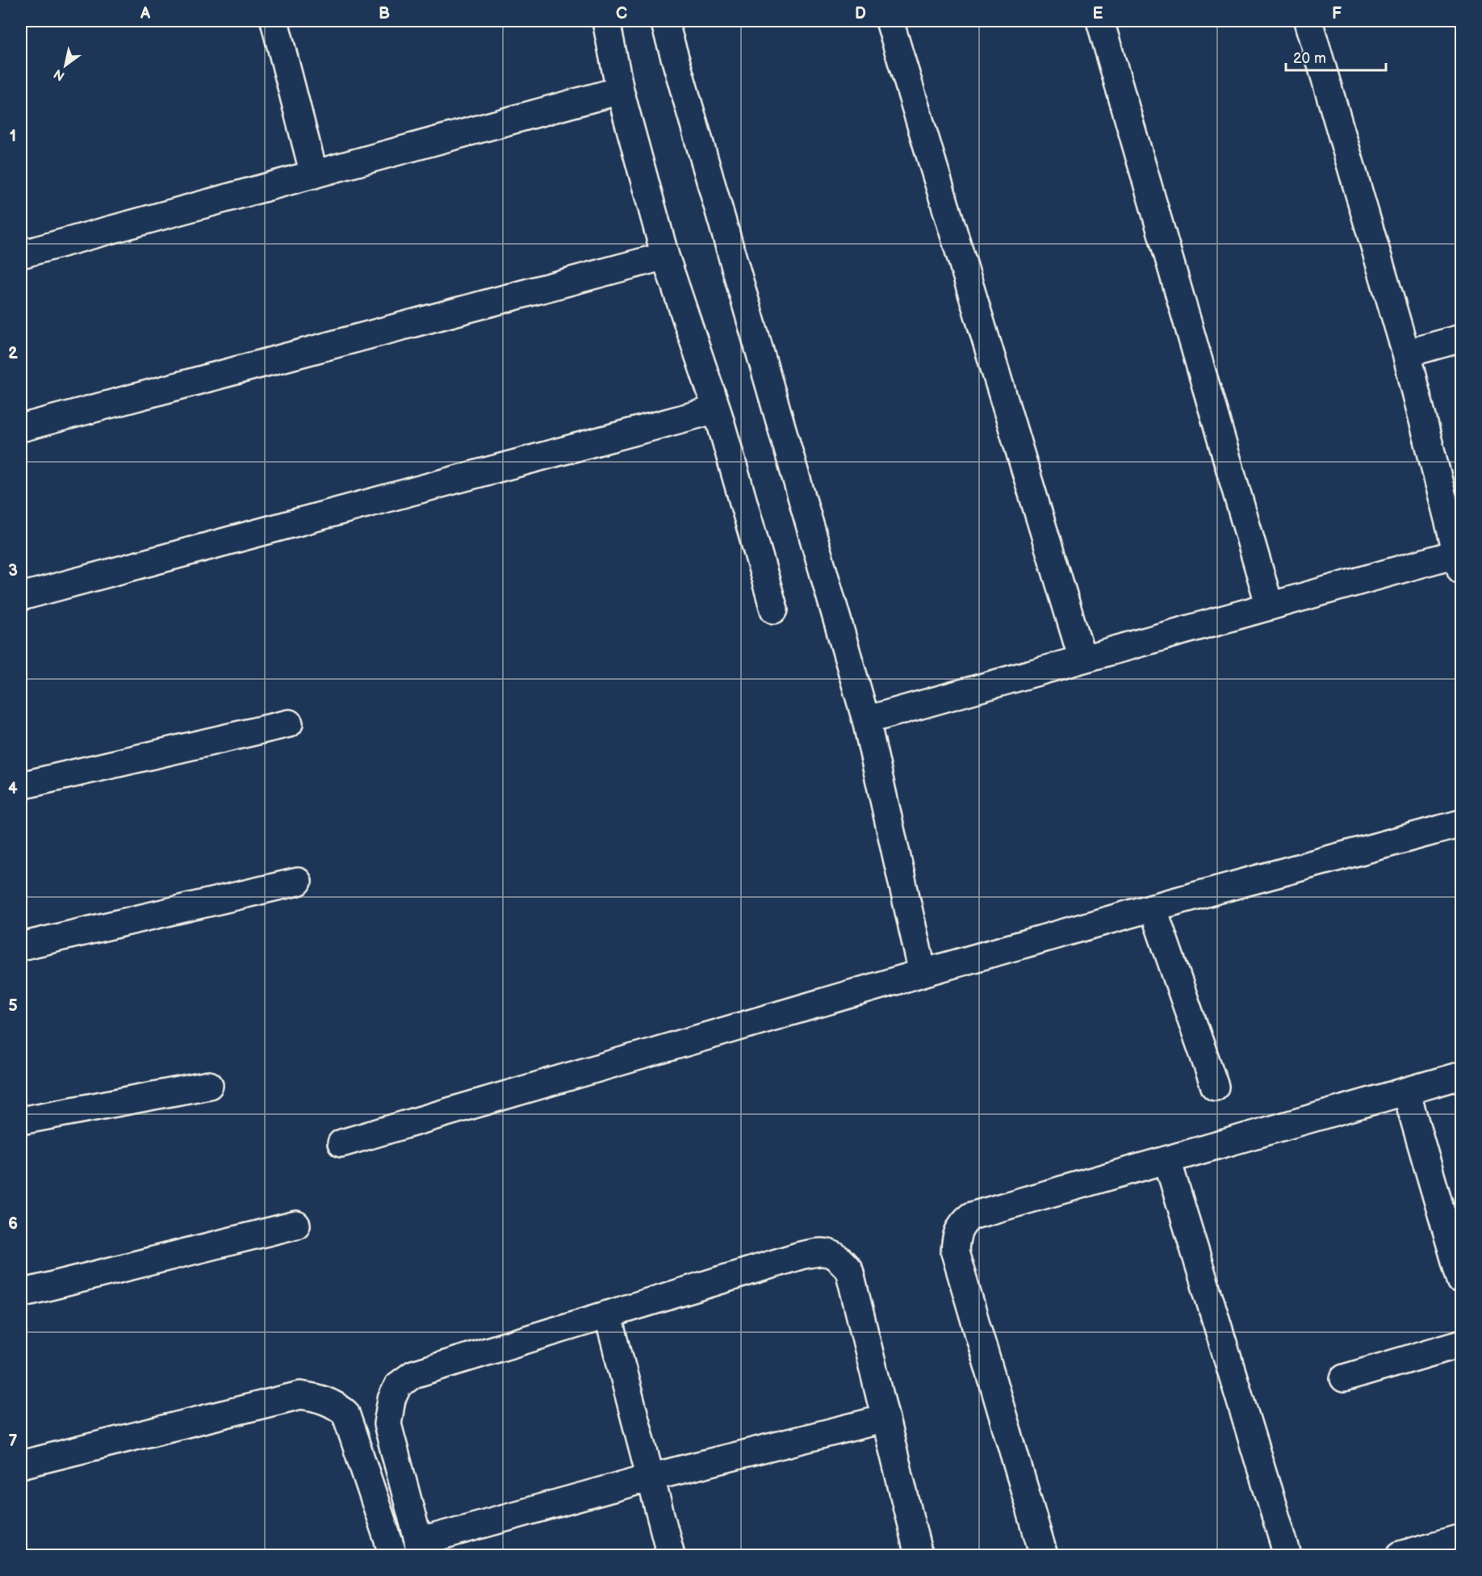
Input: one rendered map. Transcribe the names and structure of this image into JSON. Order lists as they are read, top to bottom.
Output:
{
  "scale_bar": "20 m",
  "north": "bottom left",
  "grid": {
    "columns": [
      "A",
      "B",
      "C",
      "D",
      "E",
      "F"
    ],
    "rows": [
      "1",
      "2",
      "3",
      "4",
      "5",
      "6",
      "7"
    ]
  }
}
